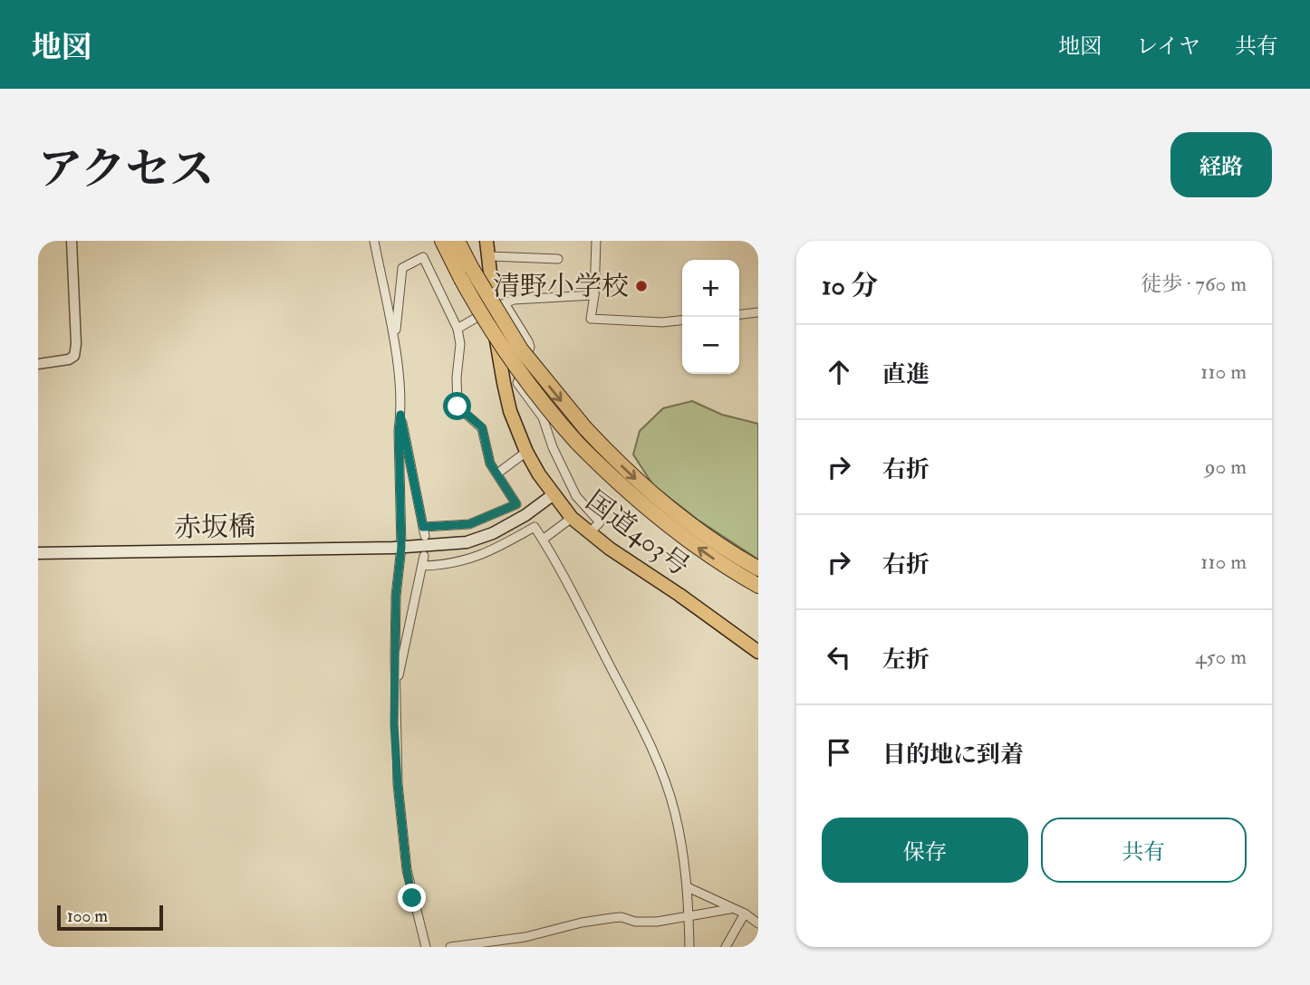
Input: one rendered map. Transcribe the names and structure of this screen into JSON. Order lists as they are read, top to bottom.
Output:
{
  "streets": {
    "highway": ["国道403号"],
    "main road": ["赤坂橋"]
  },
  "crossings": [
    ["赤坂橋", "国道403号"]
  ],
  "places": ["清野小学校"],
  "scale_bar": "100 m",
  "page": {
    "header": "地図",
    "nav": ["地図", "レイヤ", "共有"],
    "buttons": [
      "経路",
      ["保存", "共有"]
    ],
    "title": "アクセス",
    "heading": ["10 分", "徒歩 · 760 m"],
    "map_buttons": ["+", "−"],
    "list": [
      ["直進", "110 m"],
      ["右折", "90 m"],
      ["右折", "110 m"],
      ["左折", "450 m"],
      "目的地に到着"
    ],
    "scale": "100 m"
  }
}
